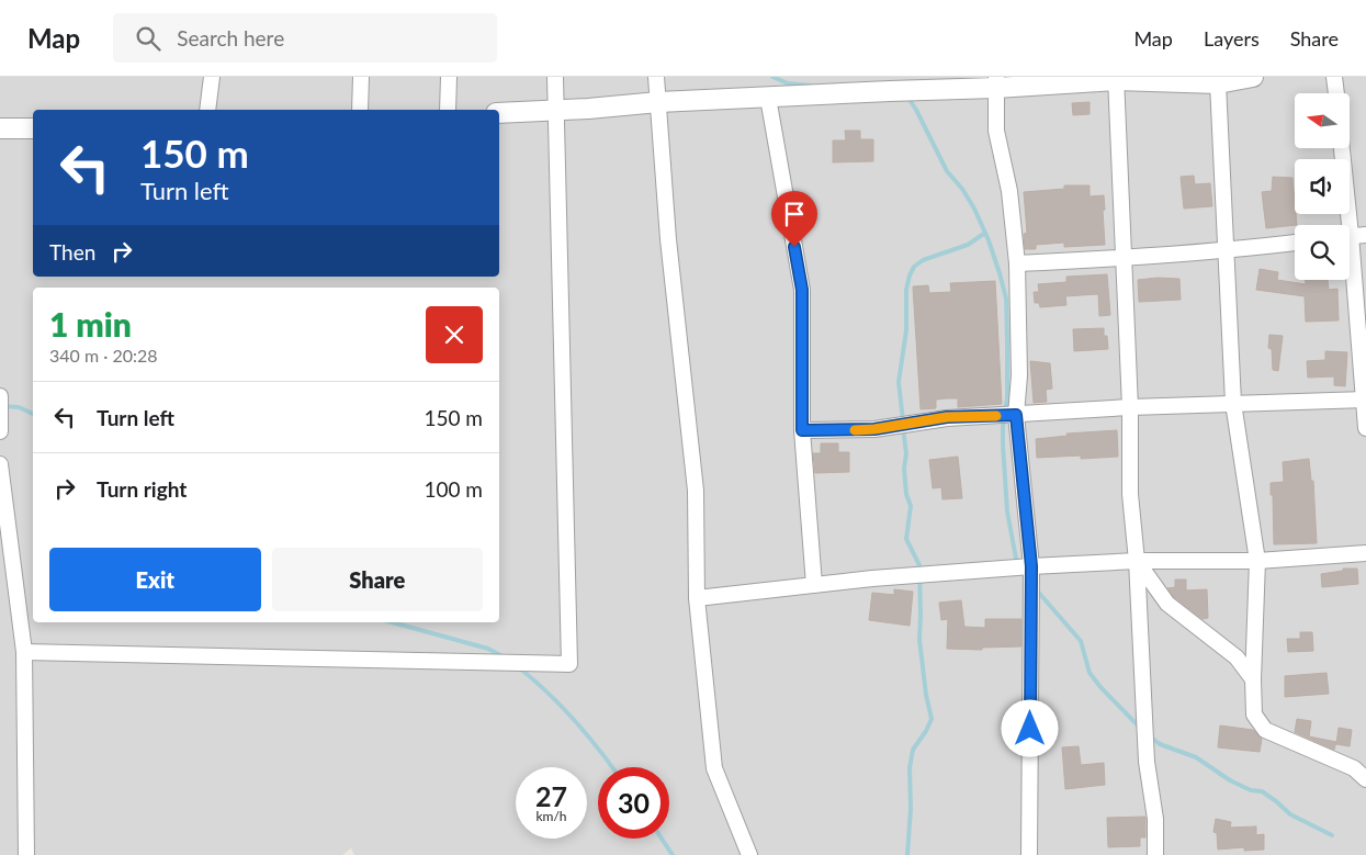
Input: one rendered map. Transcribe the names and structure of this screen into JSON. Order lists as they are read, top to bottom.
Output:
{
  "north": "left",
  "page": {
    "header": "Map",
    "search": "Search here",
    "nav": ["Map", "Layers", "Share"],
    "turn": ["150 m", "Turn left"],
    "then": "Then",
    "heading": ["1 min", "340 m · 20:28"],
    "list": [
      {
        "name": "Turn left",
        "value": "150 m"
      },
      {
        "name": "Turn right",
        "value": "100 m"
      }
    ],
    "buttons": ["Exit", "Share"],
    "speed": "27 km/h",
    "limit": "30"
  }
}
